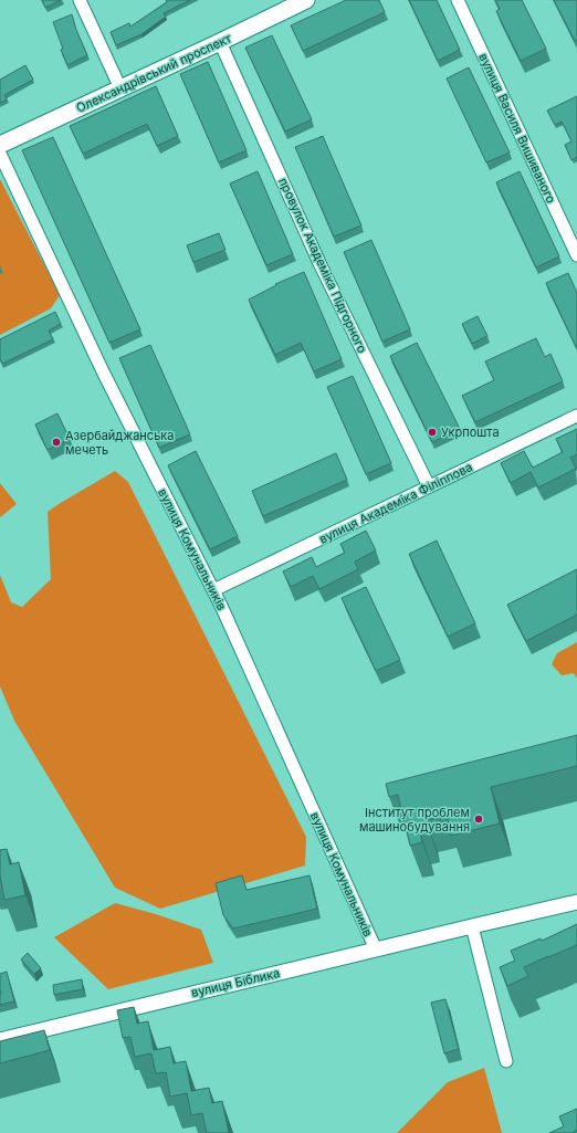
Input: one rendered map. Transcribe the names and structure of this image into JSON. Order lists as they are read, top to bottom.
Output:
{
  "streets": {
    "main road": ["Олександрівський проспект"],
    "street": [
      "вулиця Василя Вишиваного",
      "провулок Академіка Підгорного",
      "вулиця Академіка Філіппова",
      "вулиця Комунальників",
      "вулиця Біблика"
    ]
  },
  "crossings": [
    ["Олександрівський проспект", "провулок Академіка Підгорного"],
    ["провулок Академіка Підгорного", "вулиця Академіка Філіппова"],
    ["вулиця Академіка Філіппова", "вулиця Комунальників"],
    ["вулиця Комунальників", "вулиця Біблика"]
  ],
  "places": ["Укрпошта", "Азербайджанська мечеть", "Інститут проблем машинобудування"]
}
